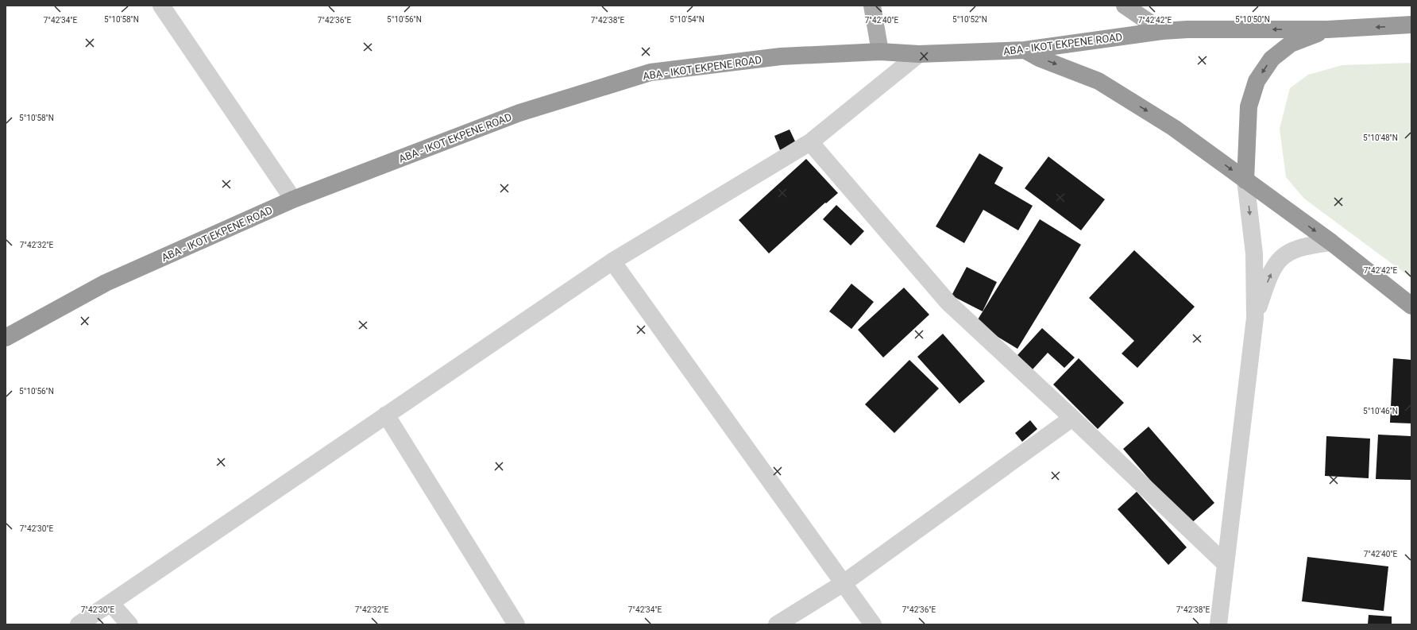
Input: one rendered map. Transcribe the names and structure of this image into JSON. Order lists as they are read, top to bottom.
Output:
{
  "streets": {
    "highway": ["ABA - IKOT EKPENE ROAD"]
  },
  "coordinates": [
    "5°10'58\"N",
    "5°10'56\"N",
    "5°10'54\"N",
    "5°10'52\"N",
    "5°10'50\"N",
    "7°42'34\"E",
    "7°42'36\"E",
    "7°42'38\"E",
    "7°42'40\"E",
    "7°42'42\"E",
    "5°10'48\"N",
    "7°42'32\"E",
    "5°10'46\"N",
    "7°42'30\"E"
  ]
}
